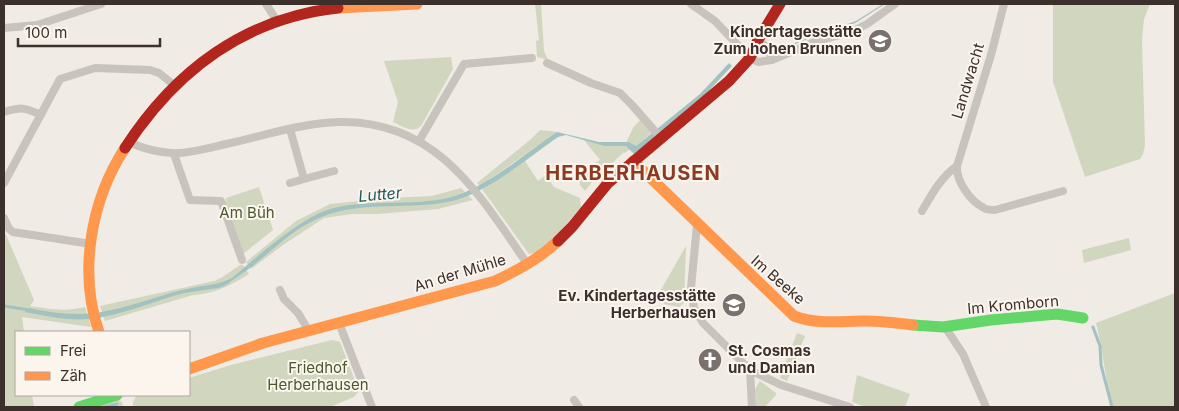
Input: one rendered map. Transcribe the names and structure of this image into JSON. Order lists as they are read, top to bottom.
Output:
{
  "streets": {
    "street": [
      "Landwacht",
      "An der Mühle",
      "Im Beeke",
      "Im Kromborn"
    ]
  },
  "crossings": [
    ["An der Mühle", "Im Beeke"],
    ["Im Beeke", "Im Kromborn"]
  ],
  "districts": ["HERBERHAUSEN"],
  "water": ["Lutter"],
  "parks": ["Am Büh", "Friedhof Herberhausen"],
  "places": {
    "school or university": ["Kindertagesstätte Zum hohen Brunnen", "Ev. Kindertagesstätte Herberhausen"],
    "church": ["St. Cosmas und Damian"]
  },
  "legend": ["Frei", "Zäh"],
  "scale_bar": "100 m"
}
